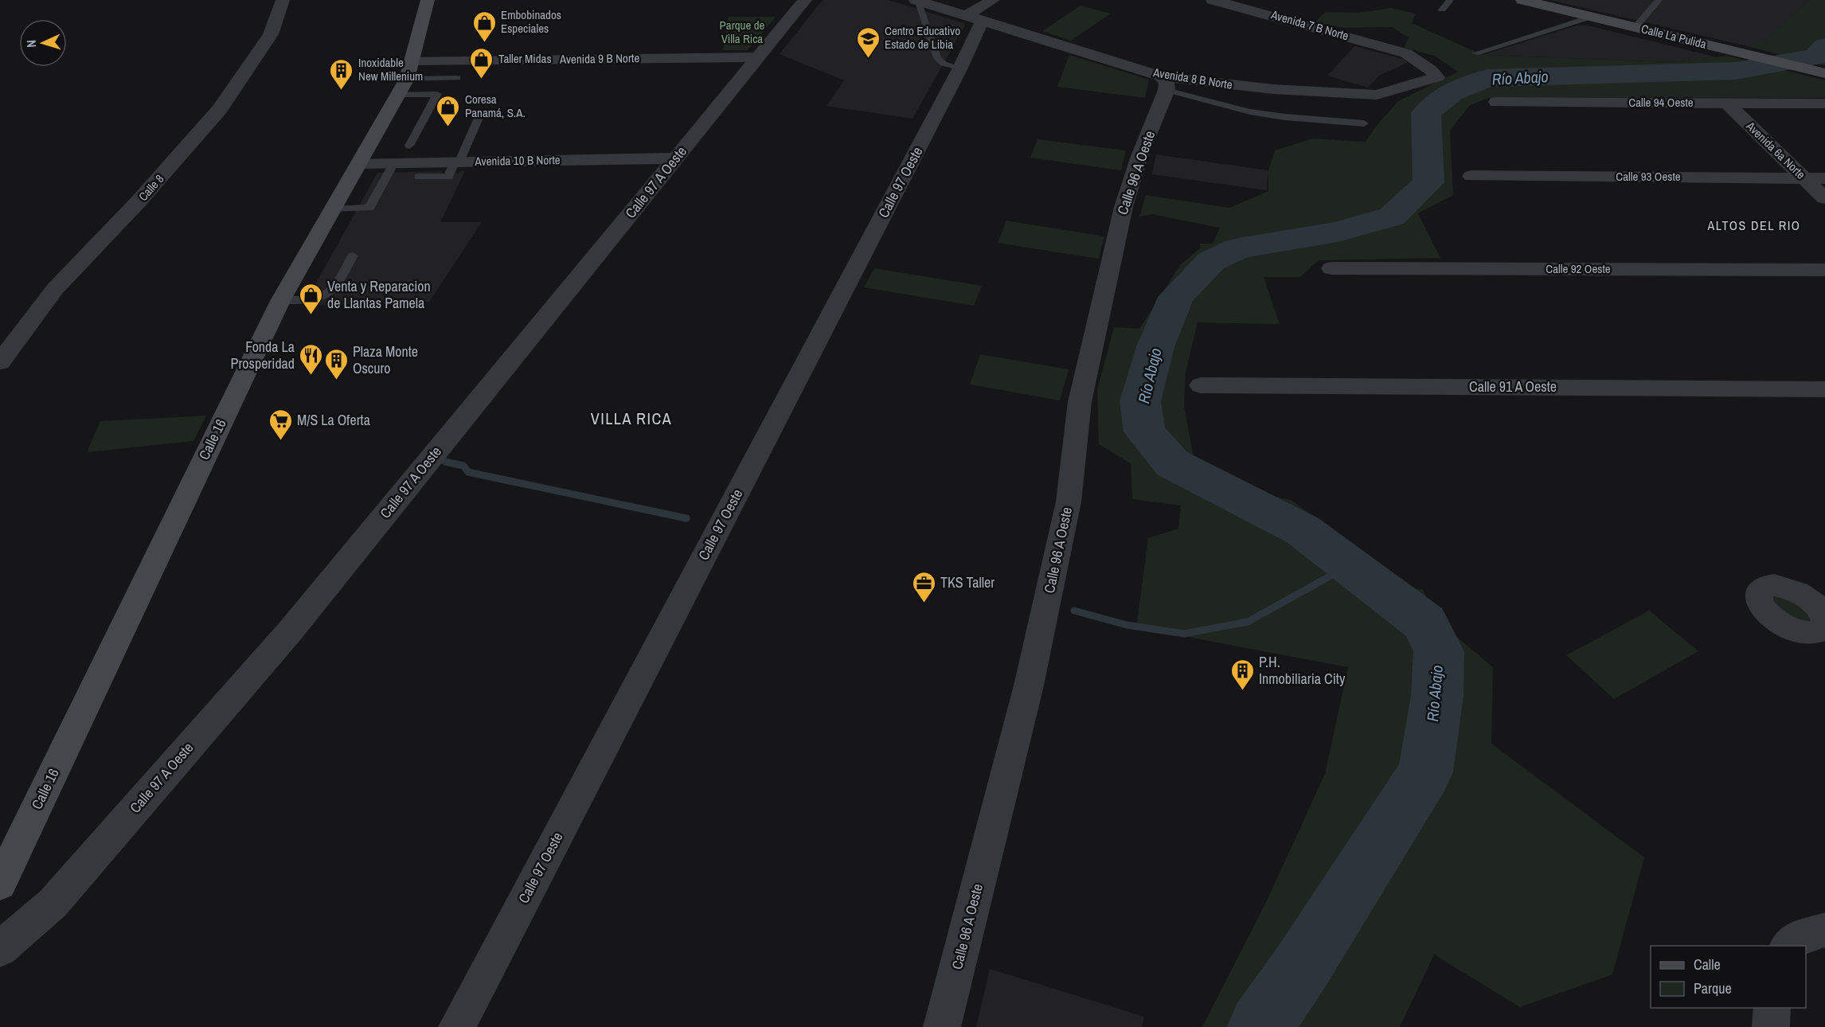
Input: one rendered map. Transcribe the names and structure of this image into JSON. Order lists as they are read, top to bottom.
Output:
{
  "streets": {
    "main road": ["Calle La Pulida", "Calle 16"],
    "street": [
      "Avenida 7 B Norte",
      "Avenida 9 B Norte",
      "Avenida 8 B Norte",
      "Calle 94 Oeste",
      "Avenida 6a Norte",
      "Avenida 10 B Norte",
      "Calle 96 A Oeste",
      "Calle 93 Oeste",
      "Calle 97 A Oeste",
      "Calle 97 Oeste",
      "Calle 8",
      "Calle 92 Oeste",
      "Calle 91 A Oeste"
    ]
  },
  "crossings": [
    ["Avenida 7 B Norte", "Avenida 8 B Norte"],
    ["Avenida 9 B Norte", "Calle 97 A Oeste"],
    ["Avenida 9 B Norte", "Calle 16"],
    ["Avenida 8 B Norte", "Calle 96 A Oeste"],
    ["Avenida 8 B Norte", "Calle 97 Oeste"],
    ["Calle 94 Oeste", "Avenida 6a Norte"],
    ["Avenida 6a Norte", "Calle 93 Oeste"],
    ["Avenida 10 B Norte", "Calle 97 A Oeste"],
    ["Avenida 10 B Norte", "Calle 16"]
  ],
  "districts": ["ALTOS DEL RIO", "VILLA RICA"],
  "water": ["Río Abajo"],
  "parks": ["Parque de Villa Rica"],
  "places": {
    "shop": [
      "Embobinados Especiales",
      "Taller Midas",
      "Coresa Panamá, S.A.",
      "Venta y Reparacion de Llantas Pamela"
    ],
    "school or university": ["Centro Educativo Estado de Libia"],
    "building": ["Inoxidable New Millenium", "Plaza Monte Oscuro", "P.H. Inmobiliaria City"],
    "restaurant": ["Fonda La Prosperidad"],
    "supermarket": ["M/S La Oferta"],
    "office": ["TKS Taller"]
  },
  "legend": ["Calle", "Parque"],
  "north": "left"
}
